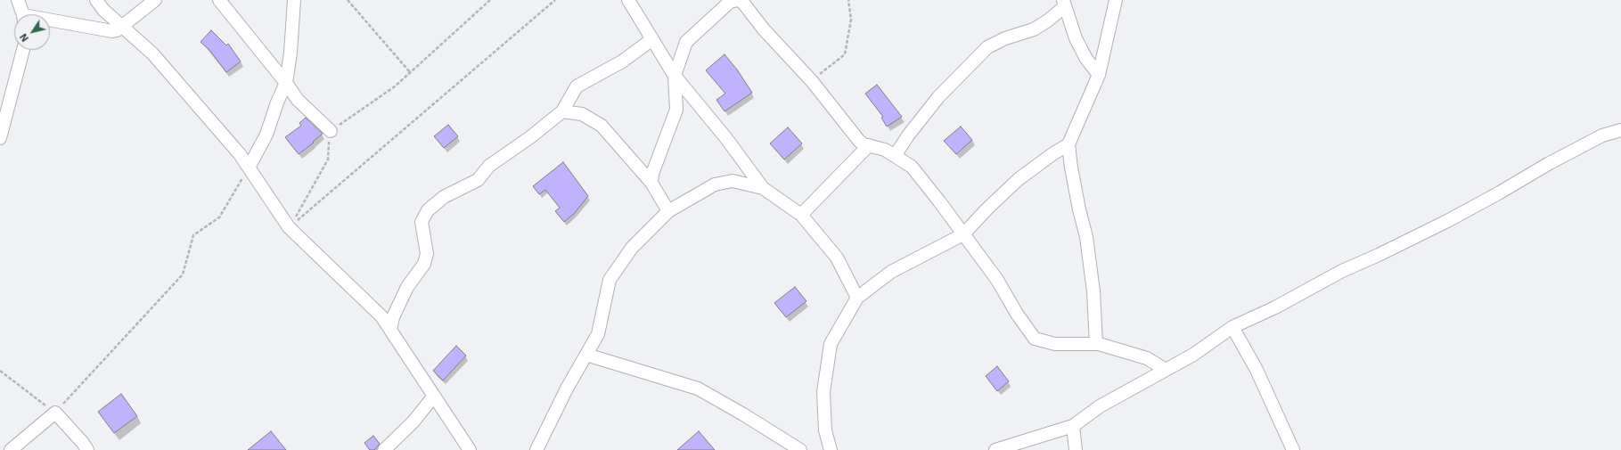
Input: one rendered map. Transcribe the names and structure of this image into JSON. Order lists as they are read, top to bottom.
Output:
{
  "north": "bottom left"
}
